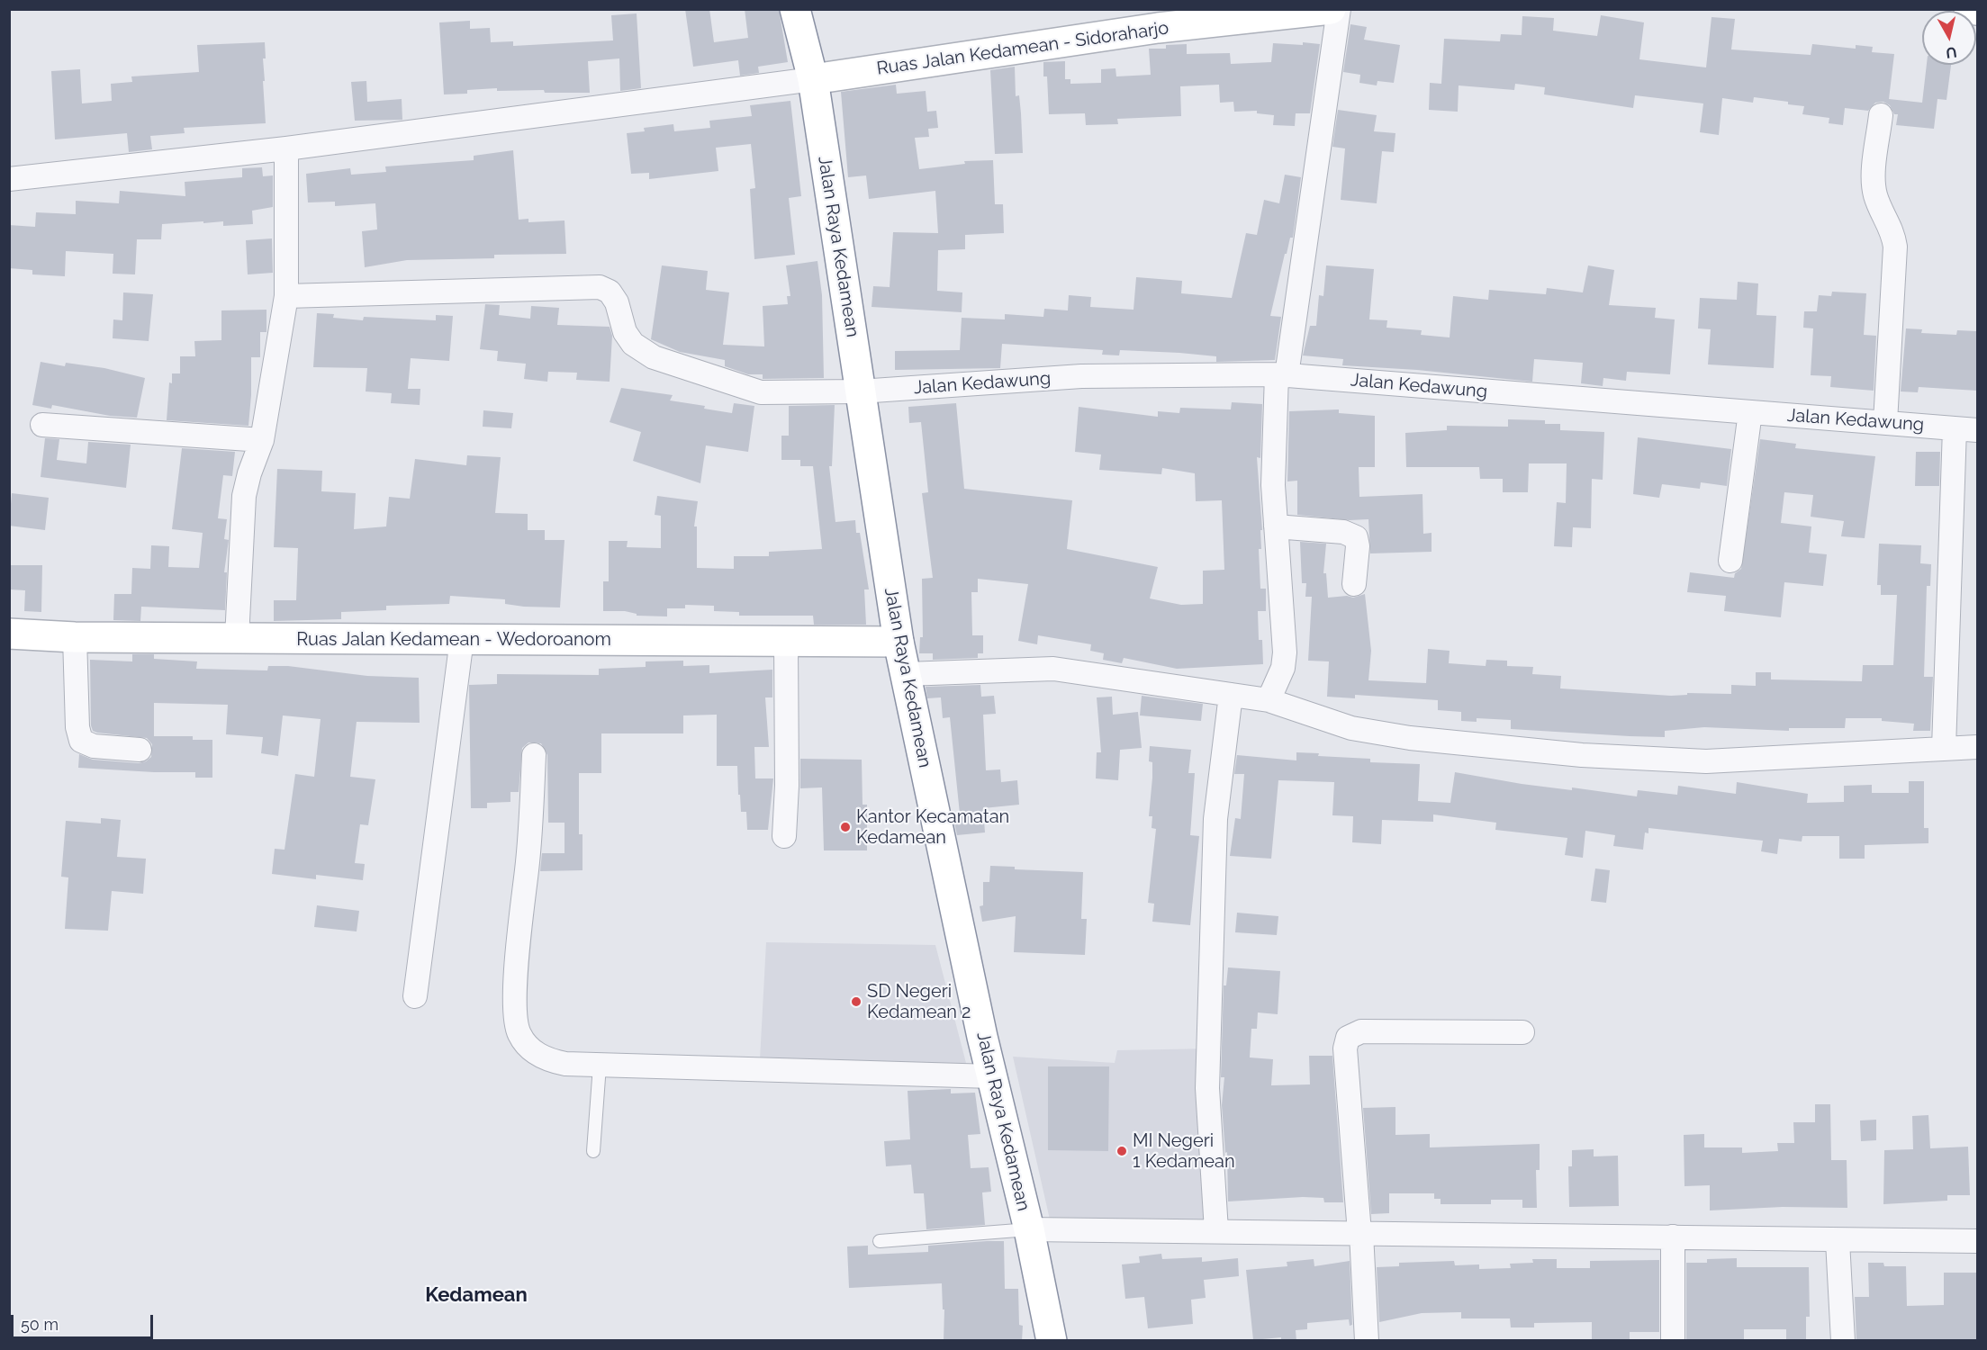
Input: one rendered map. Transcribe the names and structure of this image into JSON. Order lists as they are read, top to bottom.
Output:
{
  "streets": {
    "main road": ["Ruas Jalan Kedamean - Sidoraharjo", "Jalan Raya Kedamean", "Ruas Jalan Kedamean - Wedoroanom"],
    "street": ["Jalan Kedawung"]
  },
  "crossings": [
    ["Ruas Jalan Kedamean - Sidoraharjo", "Jalan Raya Kedamean"],
    ["Jalan Raya Kedamean", "Jalan Kedawung"],
    ["Jalan Raya Kedamean", "Ruas Jalan Kedamean - Wedoroanom"]
  ],
  "districts": ["Kedamean"],
  "places": ["Kantor Kecamatan Kedamean", "SD Negeri Kedamean 2", "MI Negeri 1 Kedamean"],
  "scale_bar": "50 m",
  "north": "bottom"
}
